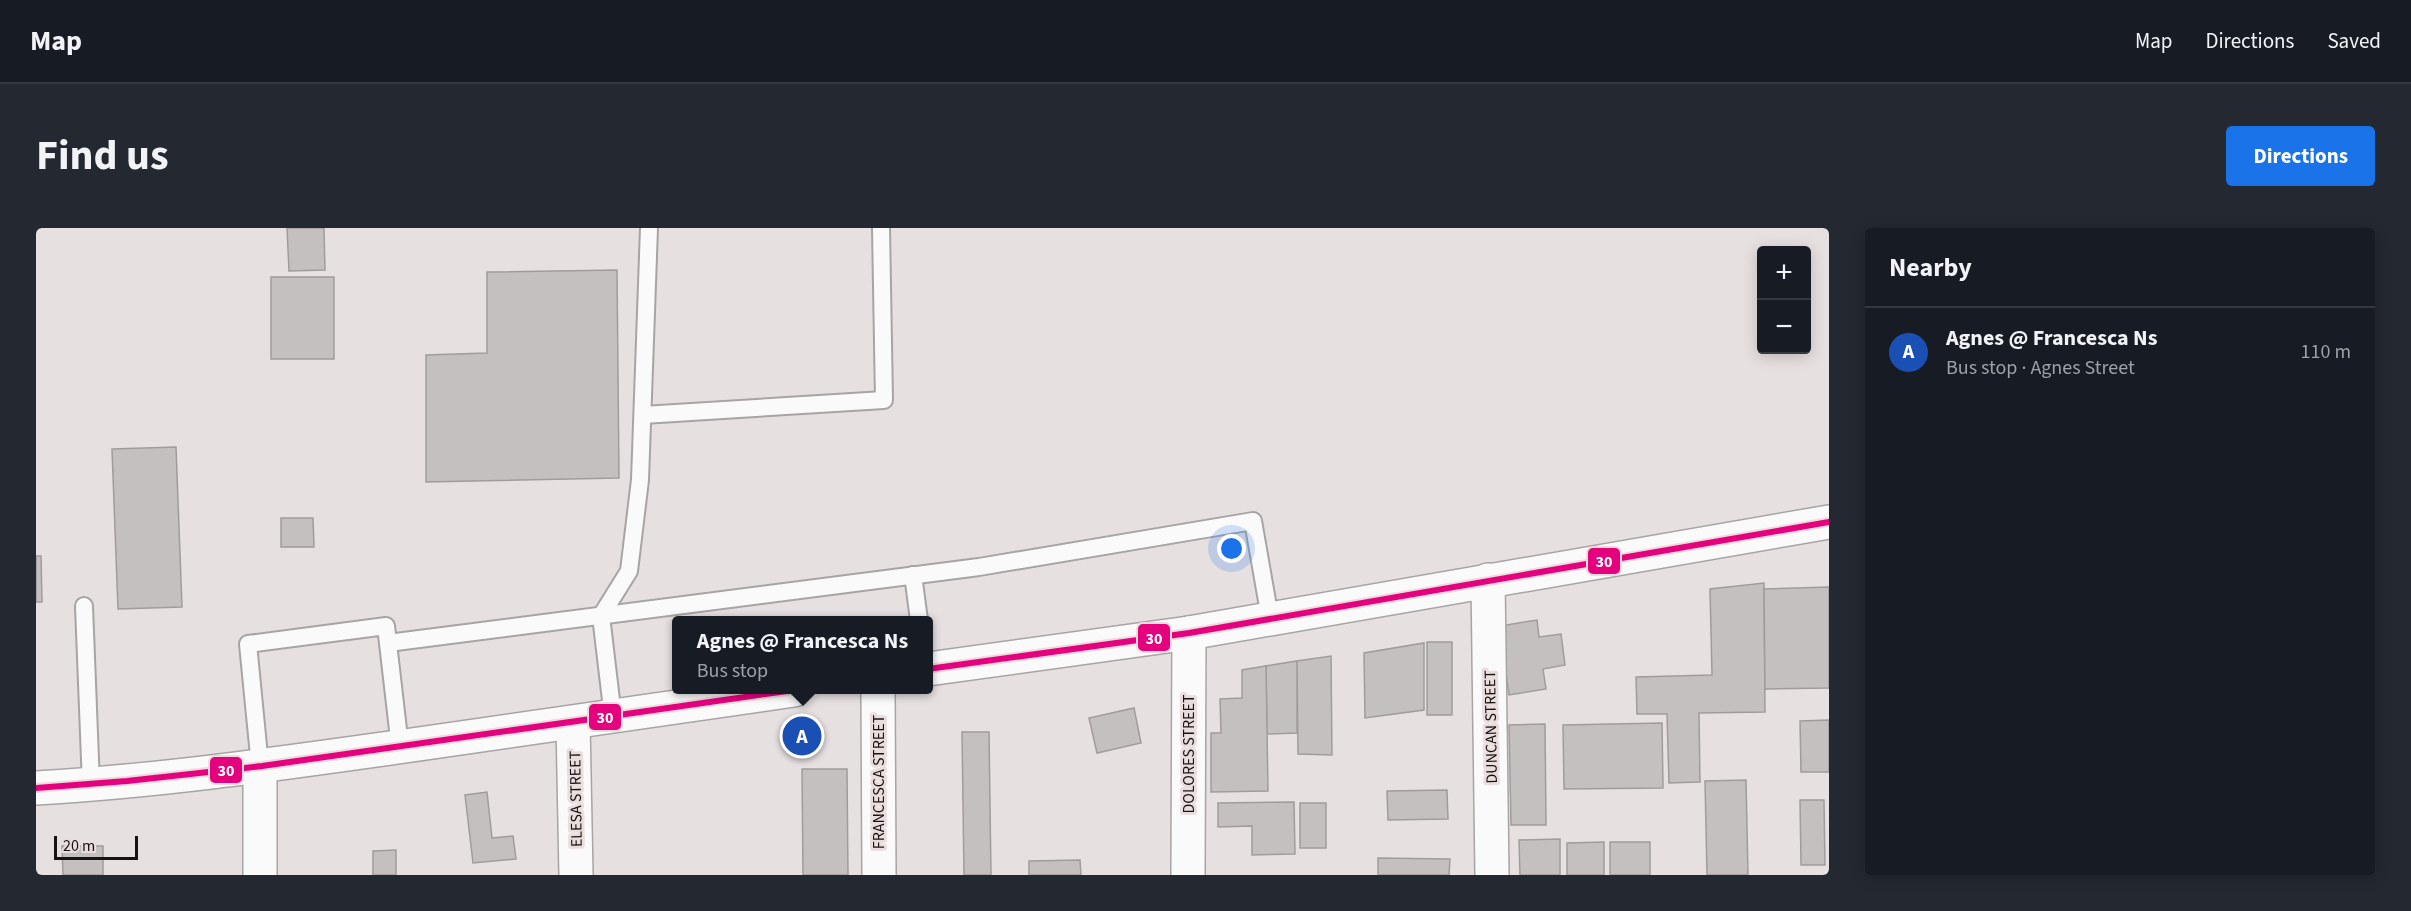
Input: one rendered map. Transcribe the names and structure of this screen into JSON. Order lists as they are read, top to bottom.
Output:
{
  "streets": {
    "main road": [
      "DUNCAN STREET",
      "DOLORES STREET",
      "FRANCESCA STREET",
      "ELESA STREET"
    ]
  },
  "lines": ["transit line 30"],
  "scale_bar": "20 m",
  "page": {
    "header": "Map",
    "nav": ["Map", "Directions", "Saved"],
    "title": "Find us",
    "buttons": "Directions",
    "heading": "Nearby",
    "map_buttons": ["+", "−"],
    "list": [
      {
        "mark": "A",
        "name": "Agnes @ Francesca Ns",
        "note": "Bus stop · Agnes Street",
        "value": "110 m"
      }
    ],
    "popup": ["Agnes @ Francesca Ns", "Bus stop"],
    "pins": "A",
    "scale": "20 m"
  }
}
